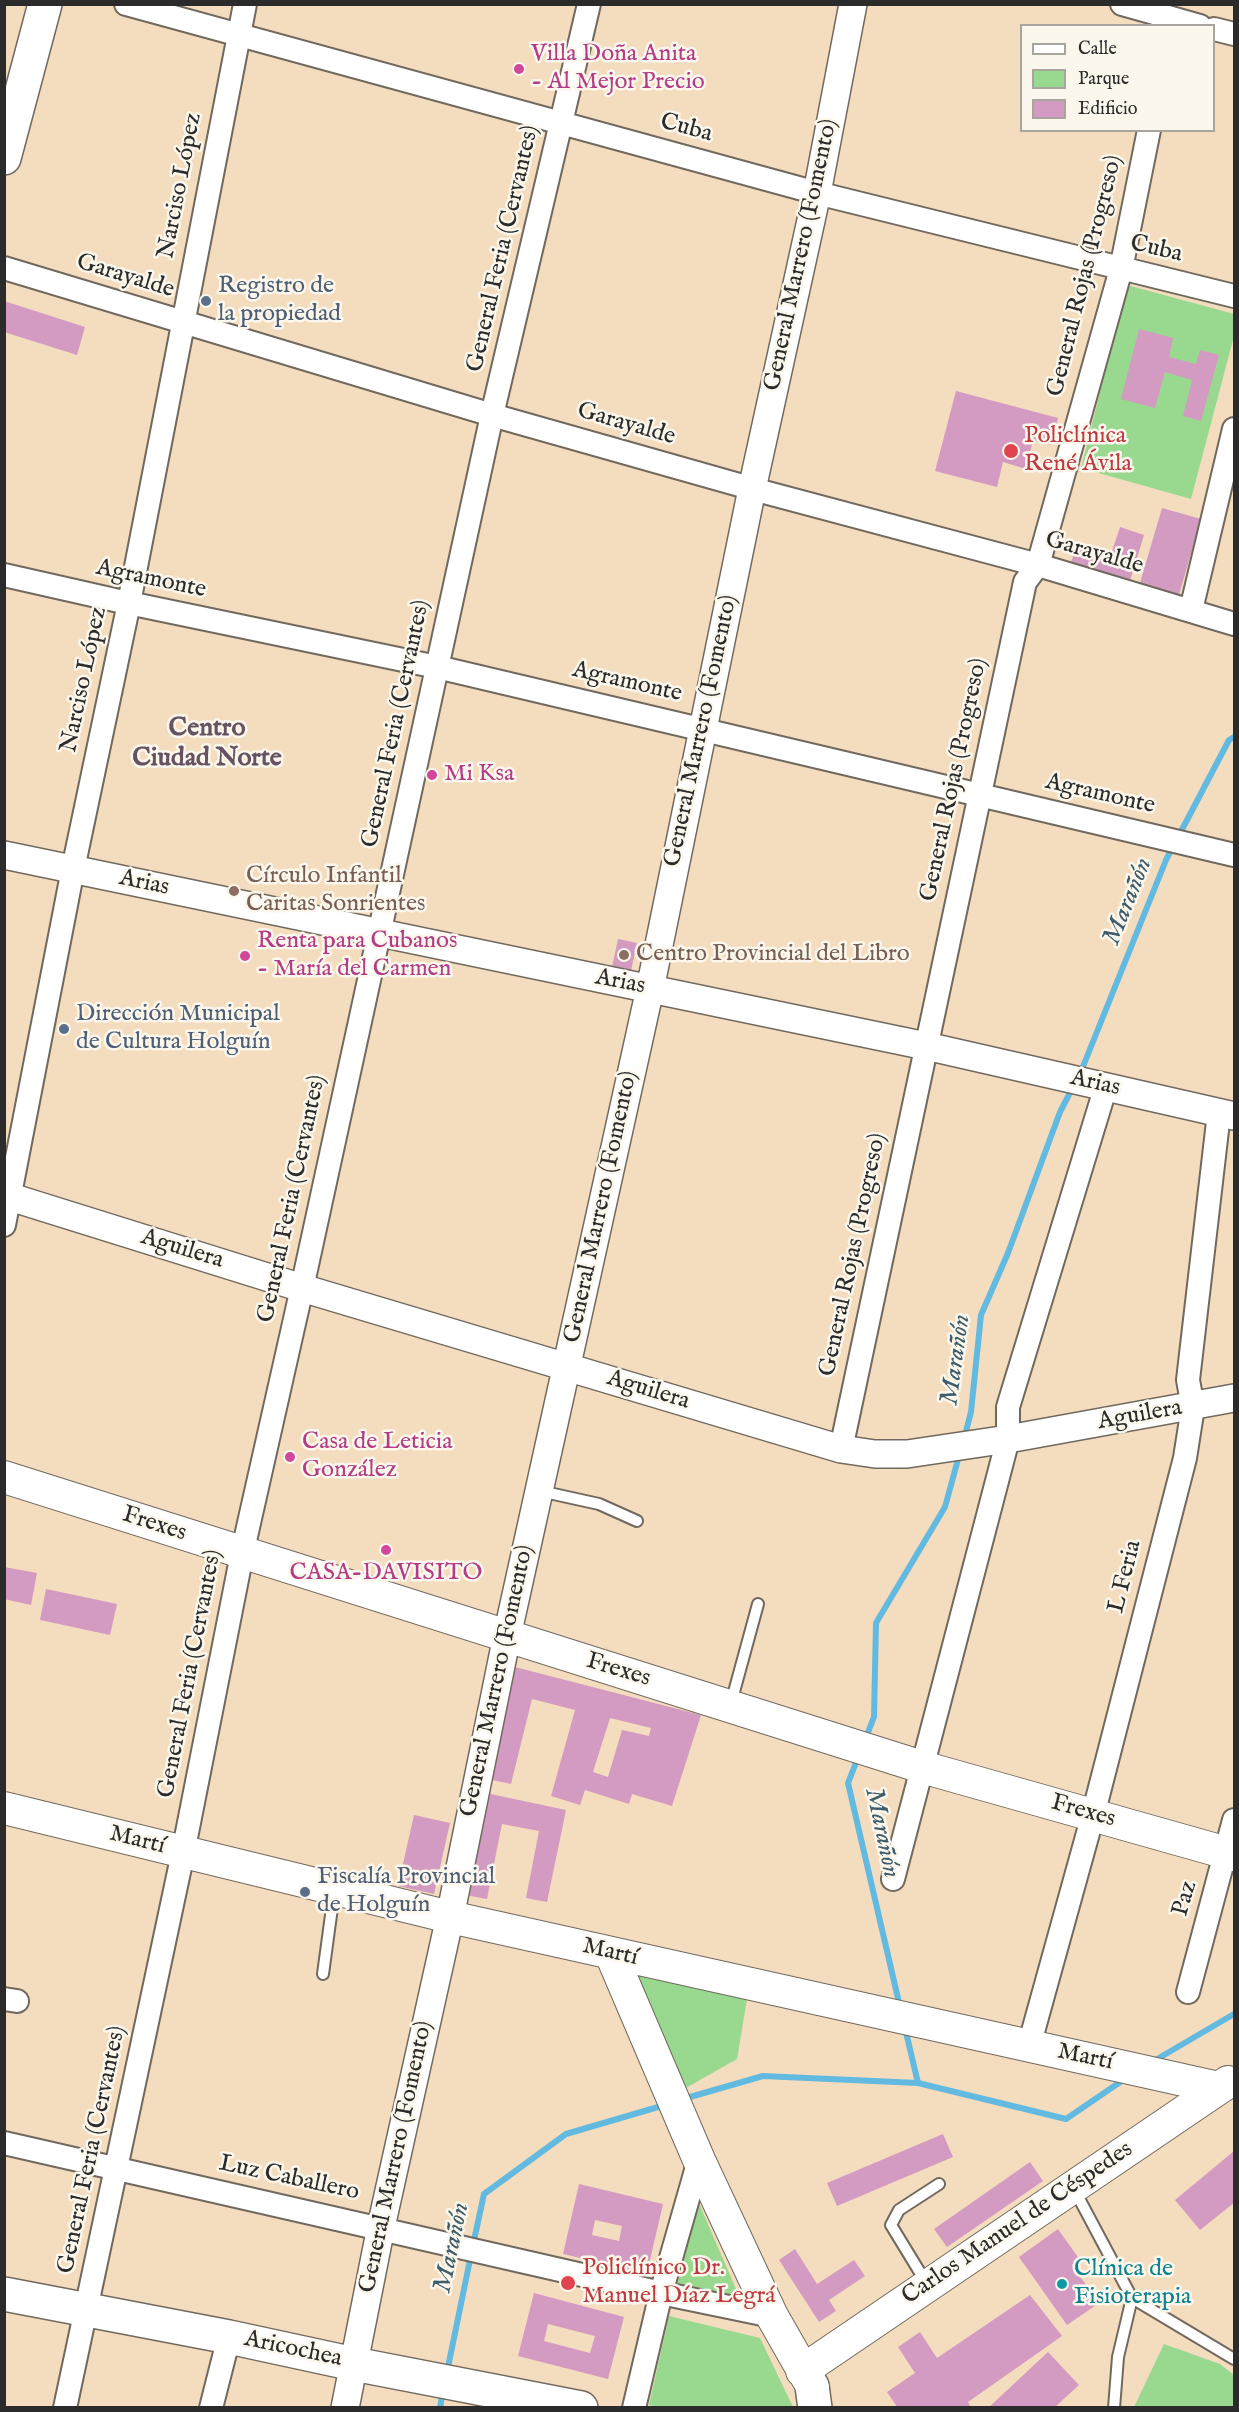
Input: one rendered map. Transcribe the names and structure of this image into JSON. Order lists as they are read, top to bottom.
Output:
{
  "streets": {
    "main road": [
      "Frexes",
      "Martí",
      "Carlos Manuel de Céspedes",
      "Aricochea"
    ],
    "street": [
      "Cuba",
      "Narciso López",
      "General Feria (Cervantes)",
      "General Marrero (Fomento)",
      "General Rojas (Progreso)",
      "Garayalde",
      "Agramonte",
      "Arias",
      "Aguilera",
      "L Feria",
      "Paz",
      "Luz Caballero"
    ]
  },
  "crossings": [
    ["Cuba", "Narciso López"],
    ["Cuba", "General Feria (Cervantes)"],
    ["Cuba", "General Marrero (Fomento)"],
    ["Cuba", "General Rojas (Progreso)"],
    ["Narciso López", "Garayalde"],
    ["Narciso López", "Agramonte"],
    ["Narciso López", "Arias"],
    ["Narciso López", "Aguilera"],
    ["General Feria (Cervantes)", "Garayalde"],
    ["General Feria (Cervantes)", "Agramonte"],
    ["General Feria (Cervantes)", "Arias"],
    ["General Feria (Cervantes)", "Aguilera"],
    ["General Feria (Cervantes)", "Frexes"],
    ["General Feria (Cervantes)", "Martí"],
    ["General Feria (Cervantes)", "Luz Caballero"],
    ["General Feria (Cervantes)", "Aricochea"],
    ["General Marrero (Fomento)", "Garayalde"],
    ["General Marrero (Fomento)", "Agramonte"],
    ["General Marrero (Fomento)", "Arias"],
    ["General Marrero (Fomento)", "Aguilera"],
    ["General Marrero (Fomento)", "Frexes"],
    ["General Marrero (Fomento)", "Martí"],
    ["General Marrero (Fomento)", "Luz Caballero"],
    ["General Marrero (Fomento)", "Aricochea"],
    ["General Rojas (Progreso)", "Garayalde"],
    ["General Rojas (Progreso)", "Agramonte"],
    ["General Rojas (Progreso)", "Arias"],
    ["General Rojas (Progreso)", "Aguilera"],
    ["Arias", "L Feria"],
    ["Aguilera", "L Feria"],
    ["Frexes", "L Feria"],
    ["Frexes", "Paz"],
    ["L Feria", "Martí"],
    ["Martí", "Carlos Manuel de Céspedes"]
  ],
  "districts": ["Centro Ciudad Norte"],
  "water": ["Marañón"],
  "places": [
    "Villa Doña Anita - Al Mejor Precio",
    "Registro de la propiedad",
    "Policlínica René Ávila",
    "Mi Ksa",
    "Círculo Infantil Caritas Sonrientes",
    "Centro Provincial del Libro",
    "Renta para Cubanos - María del Carmen",
    "Dirección Municipal de Cultura Holguín",
    "Casa de Leticia González",
    "CASA-DAVISITO",
    "Fiscalía Provincial de Holguín",
    "Policlínico Dr. Manuel Díaz Legrá",
    "Clínica de Fisioterapia"
  ],
  "legend": ["Calle", "Parque", "Edificio"]
}
